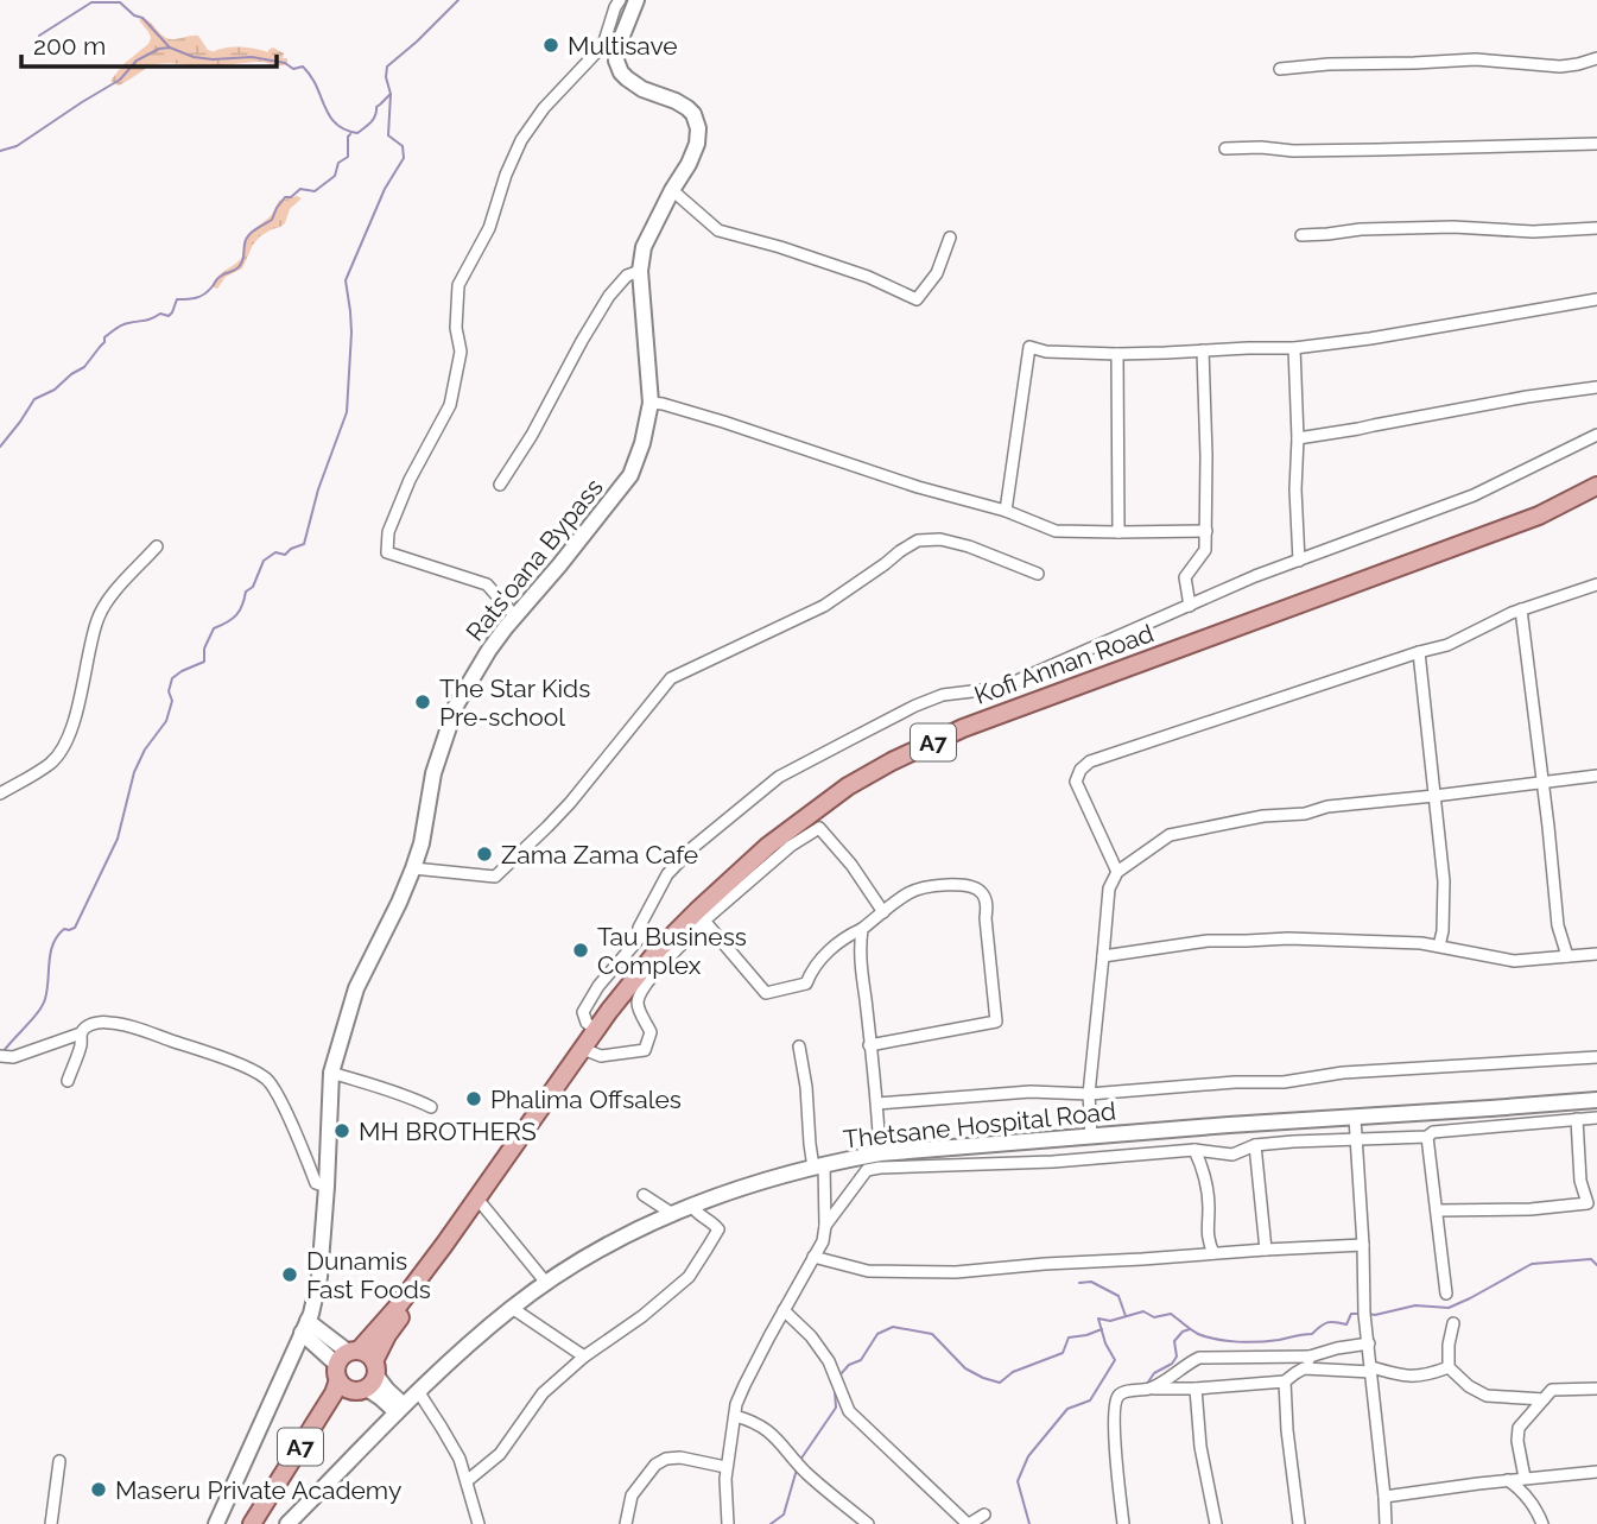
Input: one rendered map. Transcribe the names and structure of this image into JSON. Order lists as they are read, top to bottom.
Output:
{
  "streets": {
    "main road": ["Kofi Annan Road", "A7"],
    "street": ["Rats'oana Bypass", "Thetsane Hospital Road"]
  },
  "places": [
    "Multisave",
    "The Star Kids Pre-school",
    "Zama Zama Cafe",
    "Tau Business Complex",
    "Phalima Offsales",
    "MH BROTHERS",
    "Dunamis Fast Foods",
    "Maseru Private Academy"
  ],
  "scale_bar": "200 m"
}
